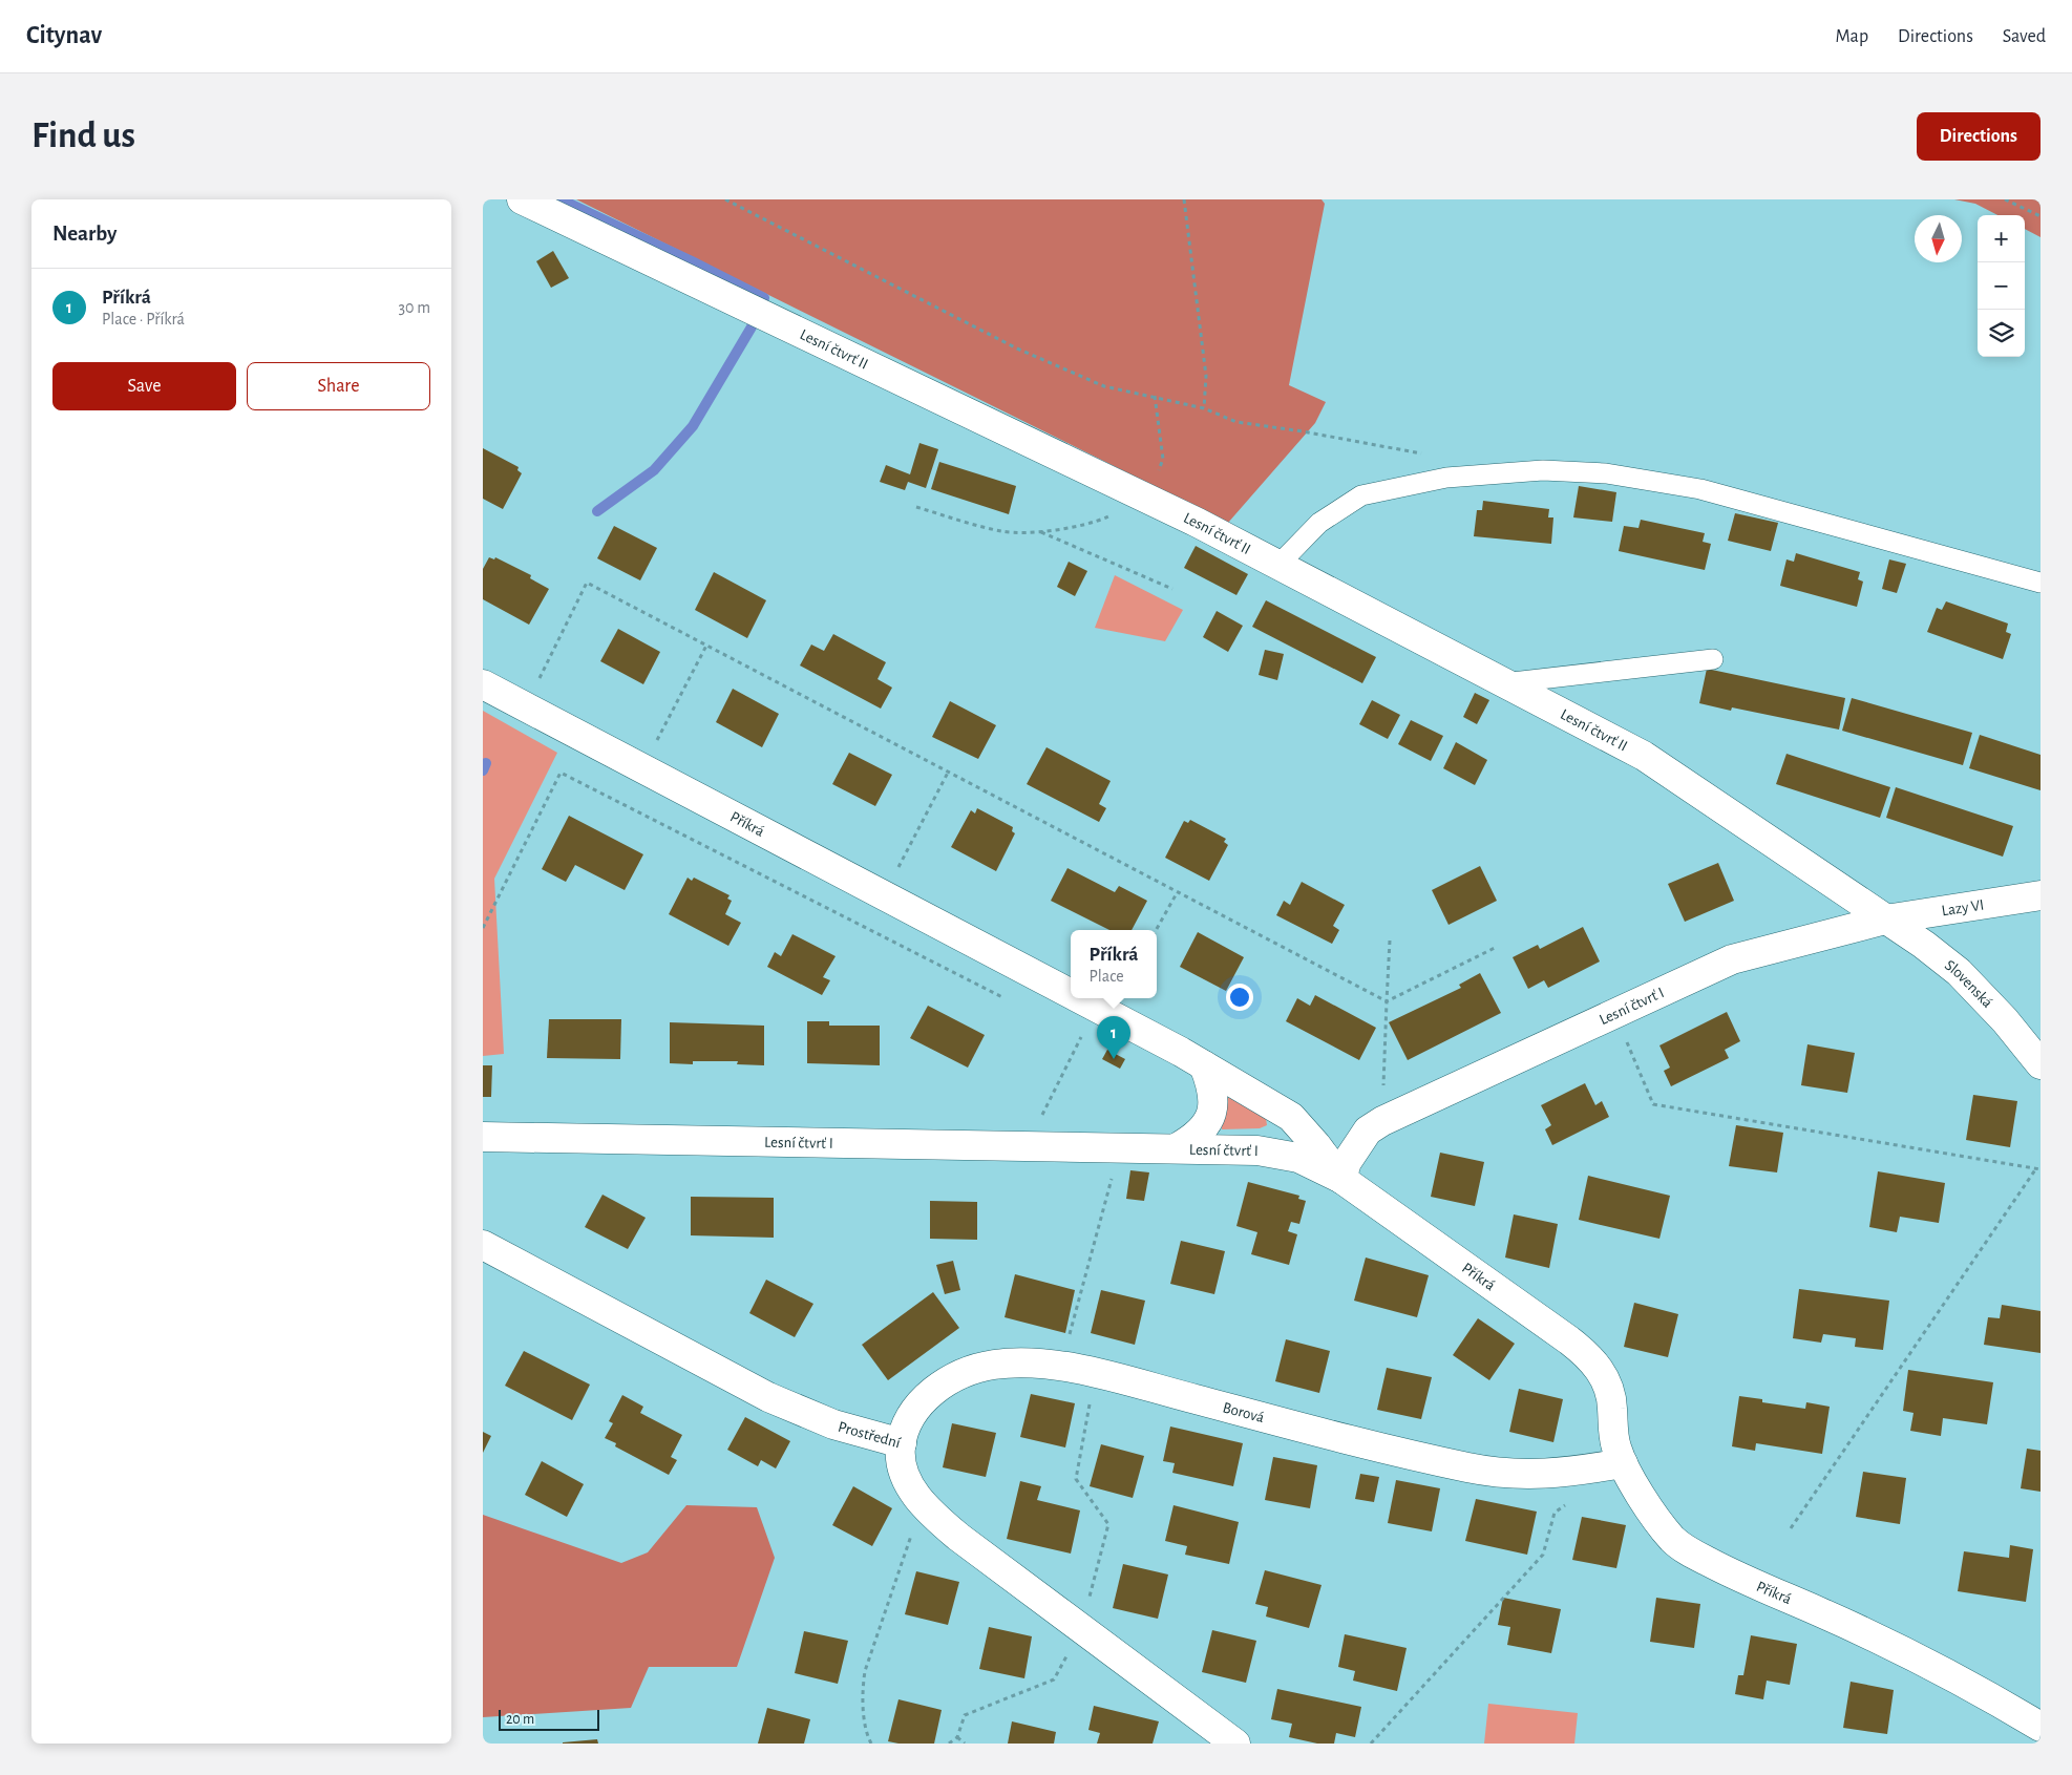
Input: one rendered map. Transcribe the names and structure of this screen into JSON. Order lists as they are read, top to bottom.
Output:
{
  "streets": {
    "street": [
      "Lesní čtvrť II",
      "Příkrá",
      "Lazy VI",
      "Slovenská",
      "Lesní čtvrť I",
      "Borová",
      "Prostřední"
    ]
  },
  "crossings": [
    ["Lesní čtvrť II", "Lazy VI"],
    ["Lesní čtvrť II", "Slovenská"],
    ["Lesní čtvrť II", "Lesní čtvrť I"],
    ["Příkrá", "Lesní čtvrť I"],
    ["Příkrá", "Borová"],
    ["Lazy VI", "Slovenská"],
    ["Lazy VI", "Lesní čtvrť I"],
    ["Slovenská", "Lesní čtvrť I"],
    ["Borová", "Prostřední"]
  ],
  "scale_bar": "20 m",
  "north": "bottom",
  "page": {
    "header": "Citynav",
    "nav": ["Map", "Directions", "Saved"],
    "buttons": [
      "Directions",
      ["Save", "Share"]
    ],
    "title": "Find us",
    "heading": "Nearby",
    "map_buttons": ["+", "−"],
    "list": [
      {
        "mark": "1",
        "name": "Příkrá",
        "note": "Place · Příkrá",
        "value": "30 m"
      }
    ],
    "popup": ["Příkrá", "Place"],
    "pins": "1",
    "scale": "20 m"
  }
}
